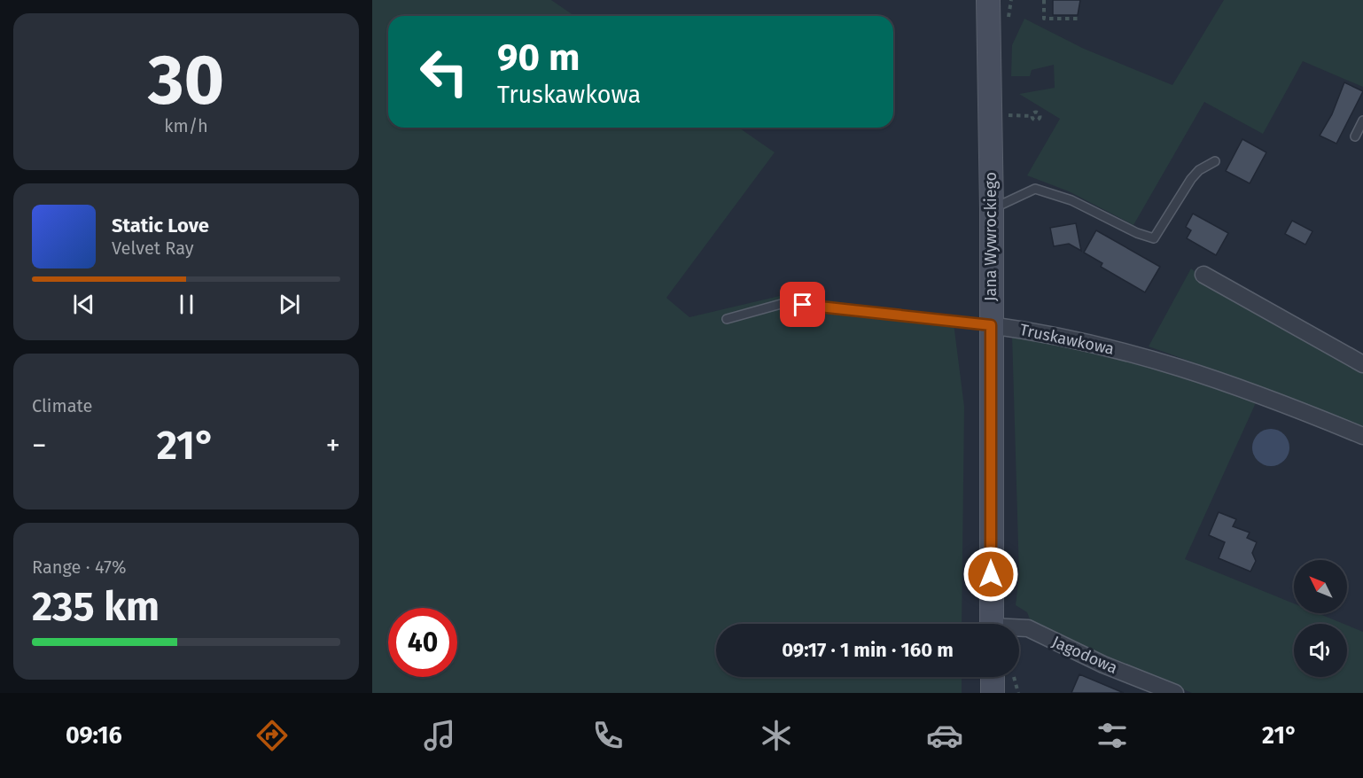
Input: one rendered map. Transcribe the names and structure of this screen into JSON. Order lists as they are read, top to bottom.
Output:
{
  "streets": {
    "street": ["Jana Wywrockiego", "Truskawkowa", "Jagodowa"]
  },
  "crossings": [
    ["Jana Wywrockiego", "Truskawkowa"]
  ],
  "north": "top left",
  "page": {
    "tile": [
      ["30", "km/h"],
      "Climate",
      ["Range · 47%", "235 km"]
    ],
    "turn": ["90 m", "Truskawkowa"],
    "song": ["Static Love", "Velvet Ray"],
    "heat": ["−", "21°", "+"],
    "limit": "40",
    "trip": "09:17 · 1 min · 160 m",
    "tabs": ["09:16", "21°"]
  }
}
